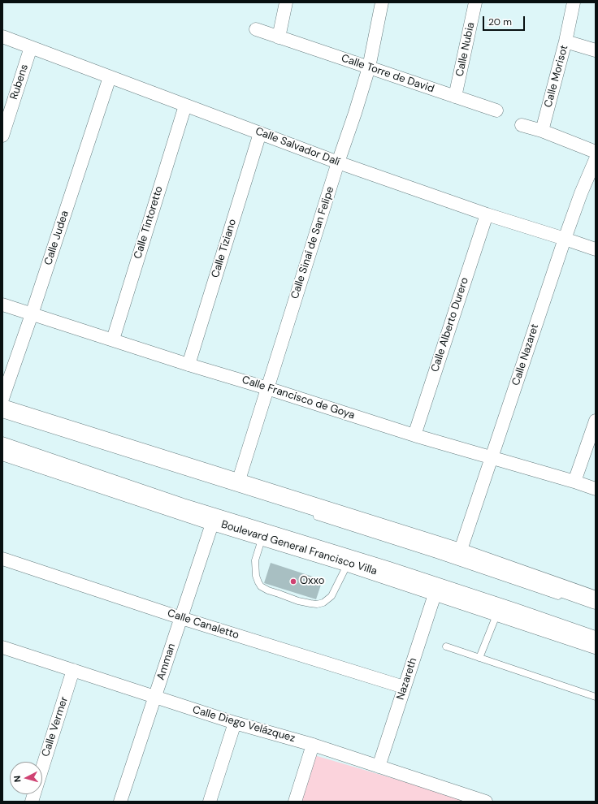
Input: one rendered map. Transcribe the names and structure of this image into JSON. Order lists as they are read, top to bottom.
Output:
{
  "streets": {
    "main road": ["Boulevard General Francisco Villa"],
    "street": [
      "Calle Nubia",
      "Calle Torre de David",
      "Calle Morisot",
      "Rubens",
      "Calle Salvador Dalí",
      "Calle Tintoretto",
      "Calle Judea",
      "Calle Sinaí de San Felipe",
      "Calle Tiziano",
      "Calle Alberto Durero",
      "Calle Nazaret",
      "Calle Francisco de Goya",
      "Calle Canaletto",
      "Amman",
      "Nazareth",
      "Calle Diego Velázquez",
      "Calle Vermer"
    ]
  },
  "crossings": [
    ["Calle Nubia", "Calle Torre de David"],
    ["Calle Torre de David", "Calle Sinaí de San Felipe"],
    ["Rubens", "Calle Salvador Dalí"],
    ["Calle Salvador Dalí", "Calle Tintoretto"],
    ["Calle Salvador Dalí", "Calle Judea"],
    ["Calle Salvador Dalí", "Calle Sinaí de San Felipe"],
    ["Calle Salvador Dalí", "Calle Tiziano"],
    ["Calle Salvador Dalí", "Calle Alberto Durero"],
    ["Calle Salvador Dalí", "Calle Nazaret"],
    ["Calle Tintoretto", "Calle Francisco de Goya"],
    ["Calle Judea", "Calle Francisco de Goya"],
    ["Calle Sinaí de San Felipe", "Calle Francisco de Goya"],
    ["Calle Tiziano", "Calle Francisco de Goya"],
    ["Calle Alberto Durero", "Calle Francisco de Goya"],
    ["Calle Nazaret", "Calle Francisco de Goya"],
    ["Boulevard General Francisco Villa", "Amman"],
    ["Boulevard General Francisco Villa", "Nazareth"],
    ["Calle Canaletto", "Amman"],
    ["Calle Canaletto", "Nazareth"],
    ["Amman", "Calle Diego Velázquez"],
    ["Nazareth", "Calle Diego Velázquez"],
    ["Calle Diego Velázquez", "Calle Vermer"]
  ],
  "places": ["Oxxo"],
  "scale_bar": "20 m",
  "north": "left"
}
